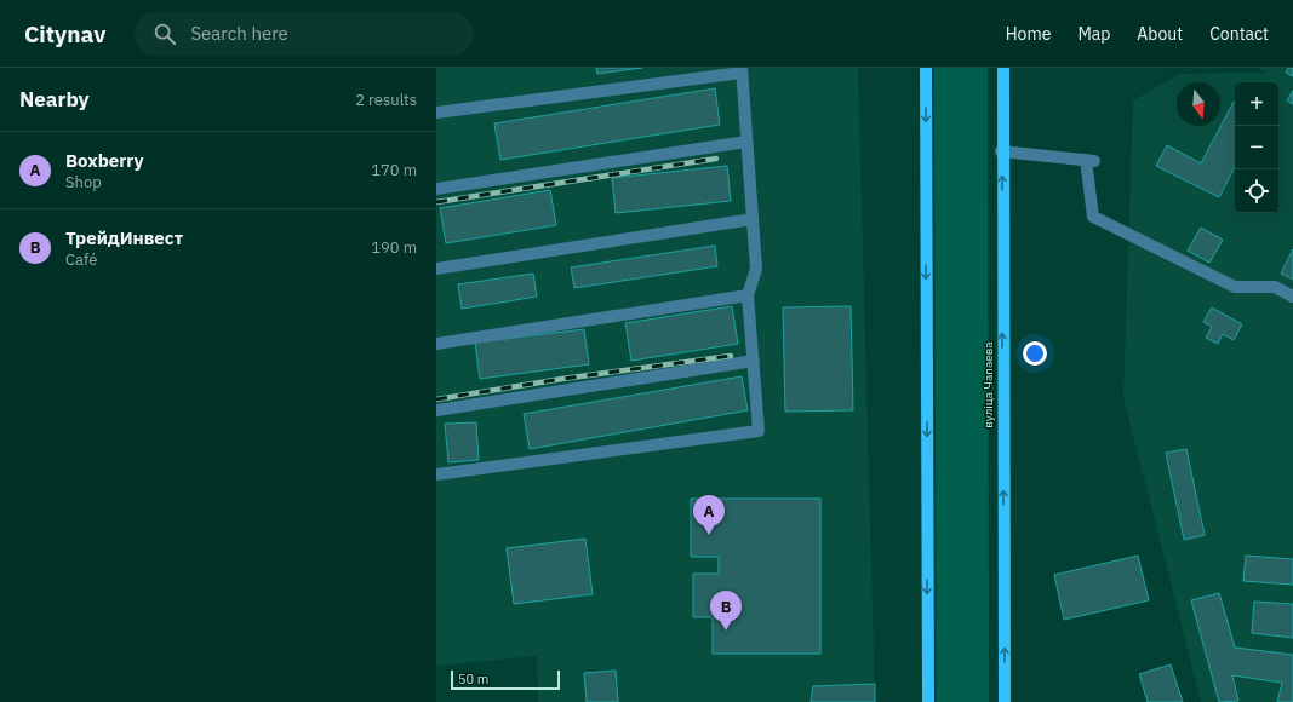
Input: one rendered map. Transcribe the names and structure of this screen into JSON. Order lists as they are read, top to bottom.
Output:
{
  "streets": {
    "main road": ["вуліца Чапаева"]
  },
  "scale_bar": "50 m",
  "north": "bottom",
  "page": {
    "header": "Citynav",
    "search": "Search here",
    "nav": [
      "Home",
      "Map",
      "About",
      "Contact"
    ],
    "heading": ["Nearby", "2 results"],
    "map_buttons": ["+", "−"],
    "list": [
      {
        "mark": "A",
        "name": "Boxberry",
        "note": "Shop",
        "value": "170 m"
      },
      {
        "mark": "B",
        "name": "ТрейдИнвест",
        "note": "Café",
        "value": "190 m"
      }
    ],
    "pins": ["A", "B"],
    "scale": "50 m"
  }
}
